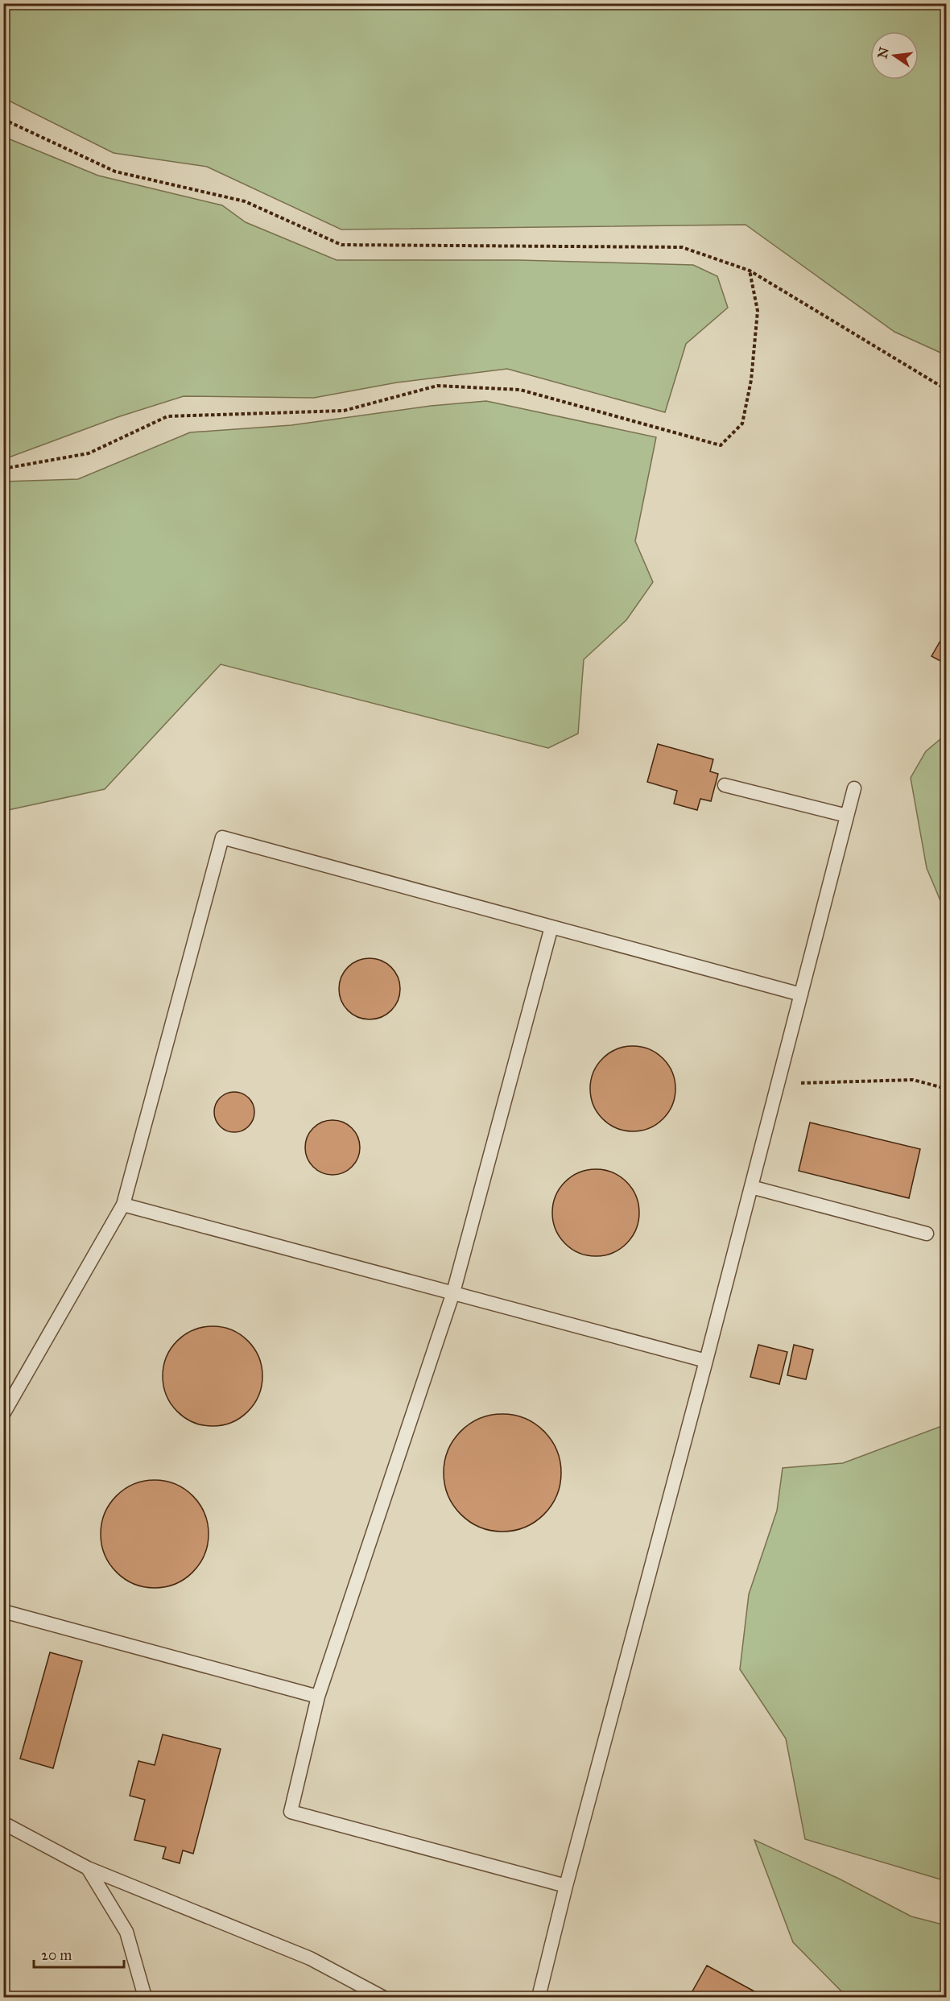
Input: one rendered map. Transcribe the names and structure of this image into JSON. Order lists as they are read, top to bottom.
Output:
{
  "scale_bar": "20 m",
  "north": "left"
}
